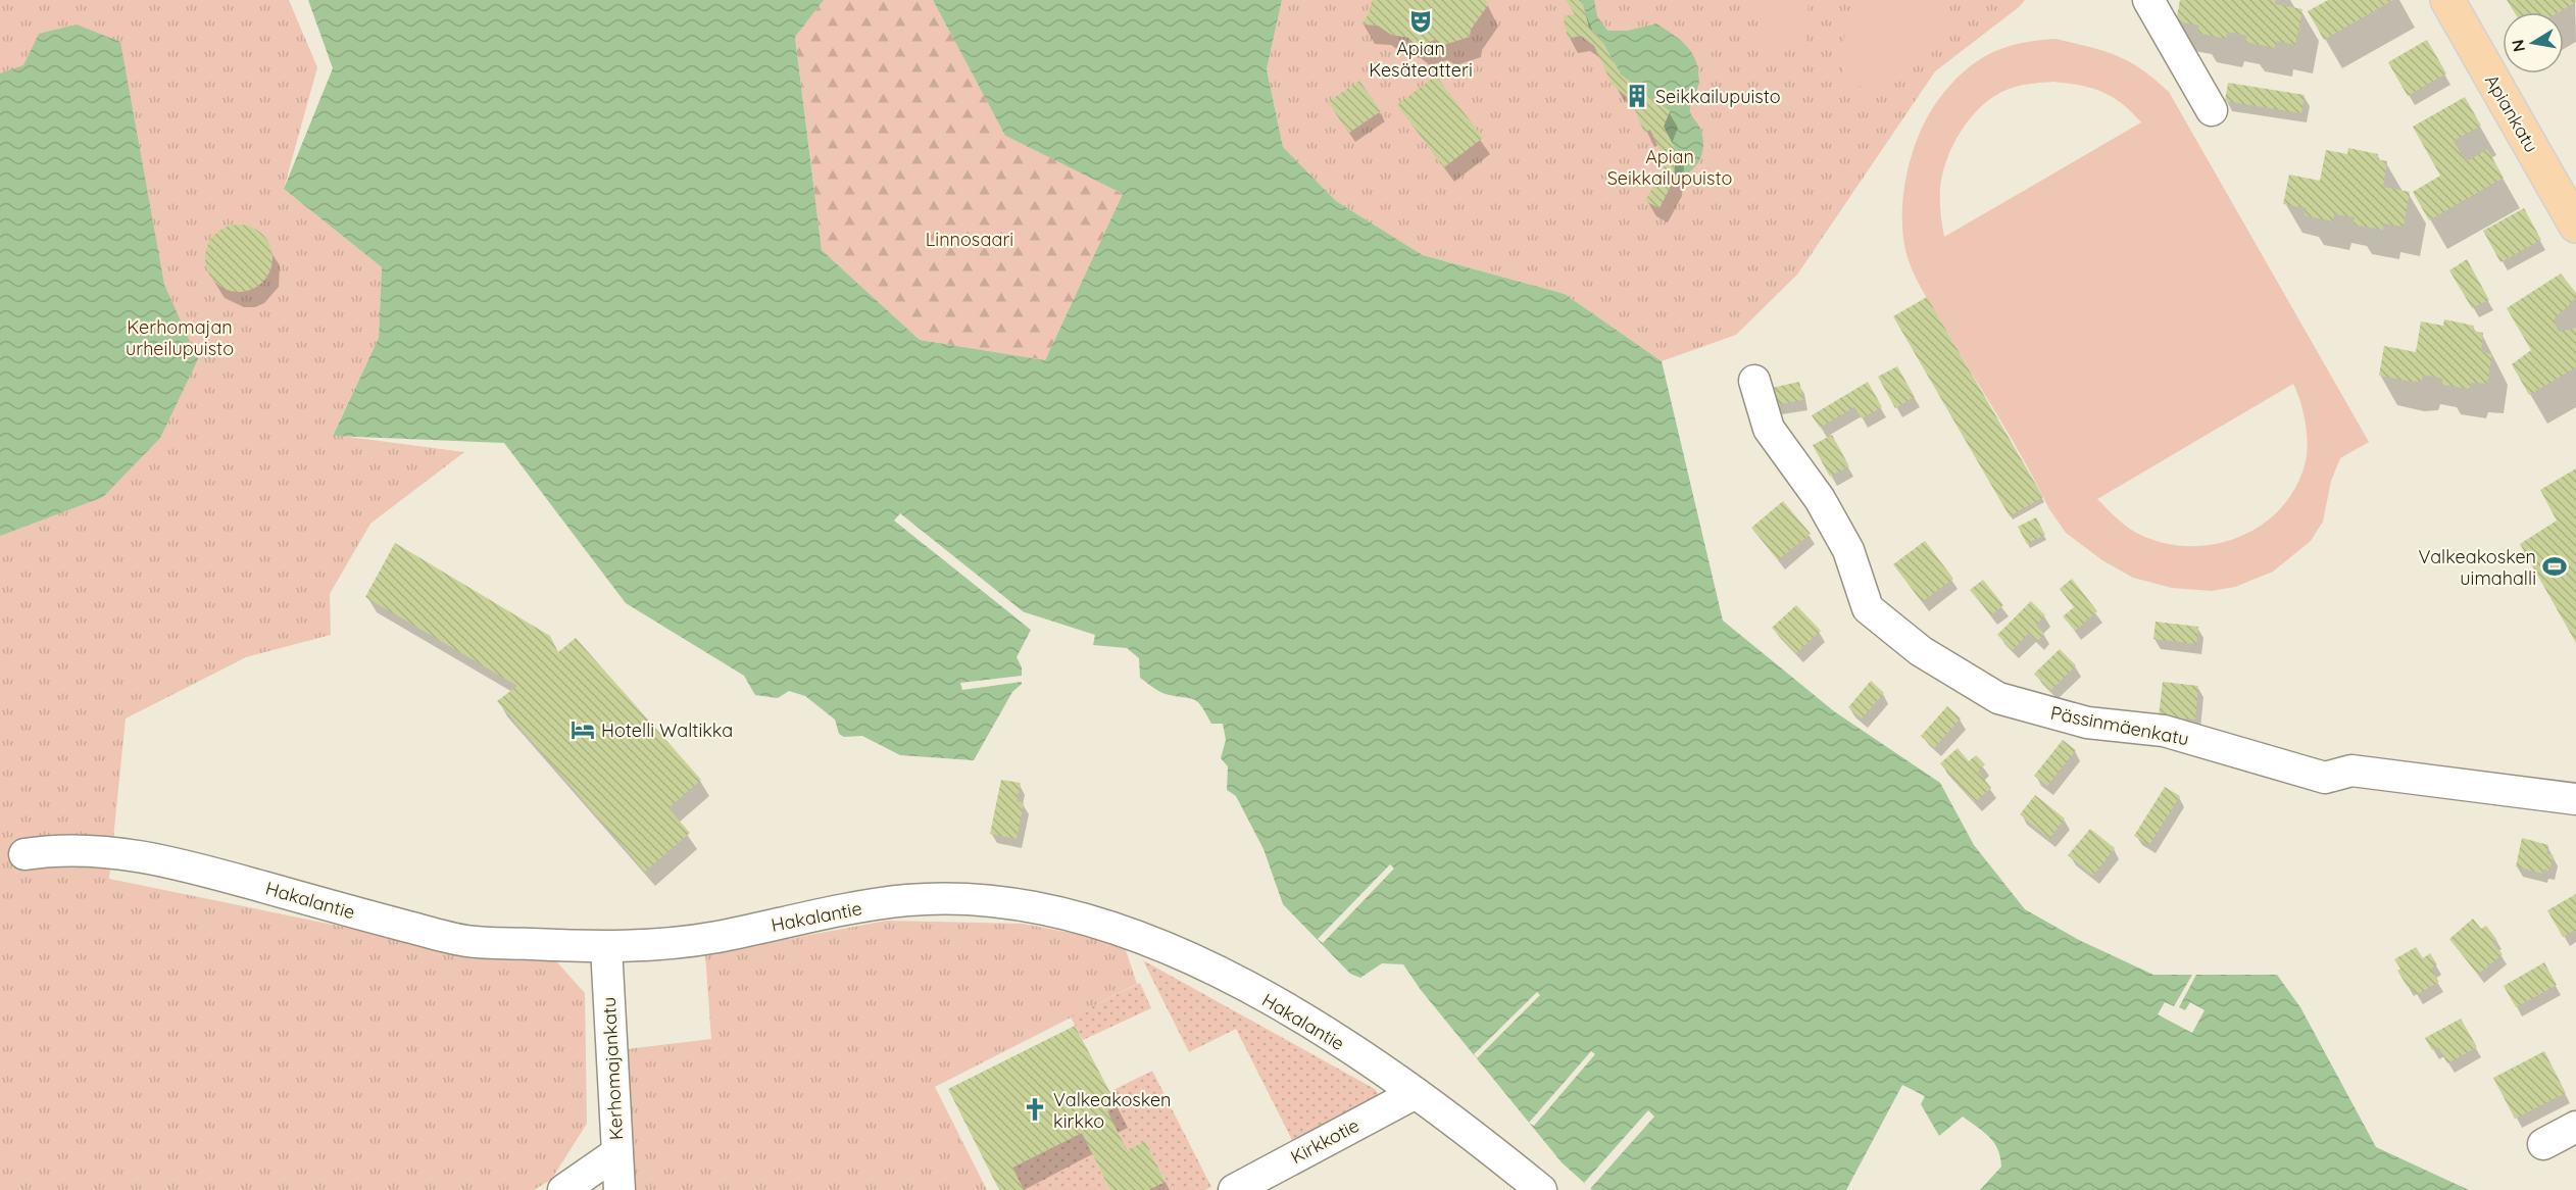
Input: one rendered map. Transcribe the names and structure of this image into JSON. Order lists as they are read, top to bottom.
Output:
{
  "streets": {
    "main road": ["Apiankatu"],
    "street": [
      "Pässinmäenkatu",
      "Hakalantie",
      "Kerhomajankatu",
      "Kirkkotie"
    ]
  },
  "crossings": [
    ["Hakalantie", "Kerhomajankatu"],
    ["Hakalantie", "Kirkkotie"]
  ],
  "parks": ["Apian Seikkailupuisto", "Linnosaari", "Kerhomajan urheilupuisto"],
  "places": {
    "theatre": ["Apian Kesäteatteri"],
    "building": ["Seikkailupuisto"],
    "sports": ["Valkeakosken uimahalli"],
    "hotel": ["Hotelli Waltikka"],
    "church": ["Valkeakosken kirkko"]
  },
  "north": "left"
}
